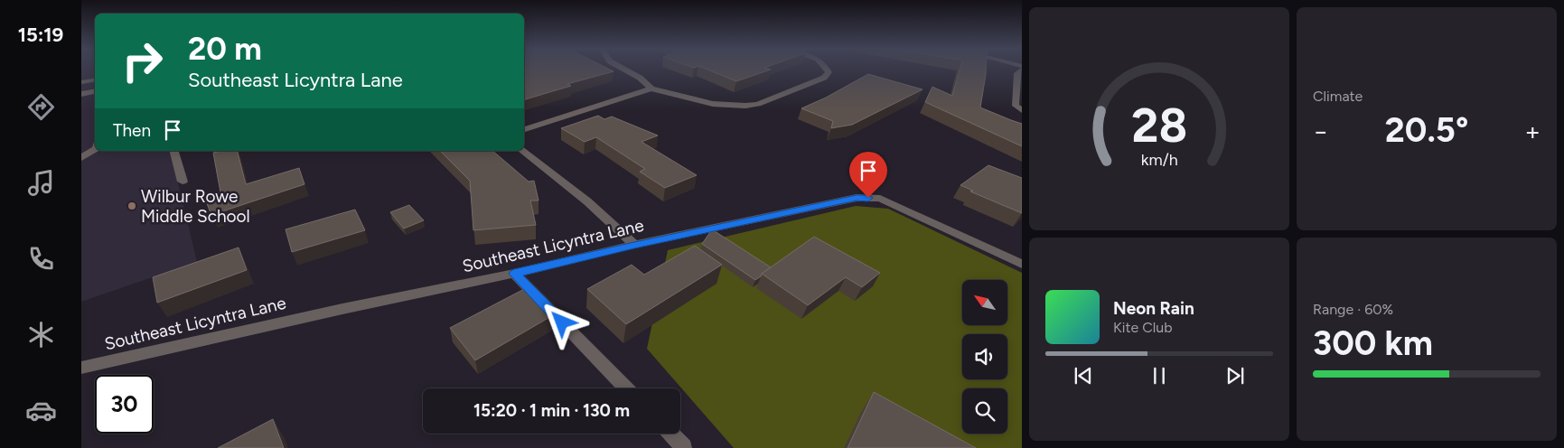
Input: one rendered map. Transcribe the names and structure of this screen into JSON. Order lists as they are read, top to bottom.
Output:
{
  "streets": {
    "street": ["Southeast Licyntra Lane"]
  },
  "places": ["Wilbur Rowe Middle School"],
  "north": "top left",
  "page": {
    "tabs": "15:19",
    "tile": [
      "Climate",
      ["Range · 60%", "300 km"]
    ],
    "turn": ["20 m", "Southeast Licyntra Lane"],
    "then": "Then",
    "heat": ["−", "20.5°", "+"],
    "song": ["Neon Rain", "Kite Club"],
    "limit": "30",
    "trip": "15:20 · 1 min · 130 m",
    "gauge": ["28", "km/h"]
  }
}
